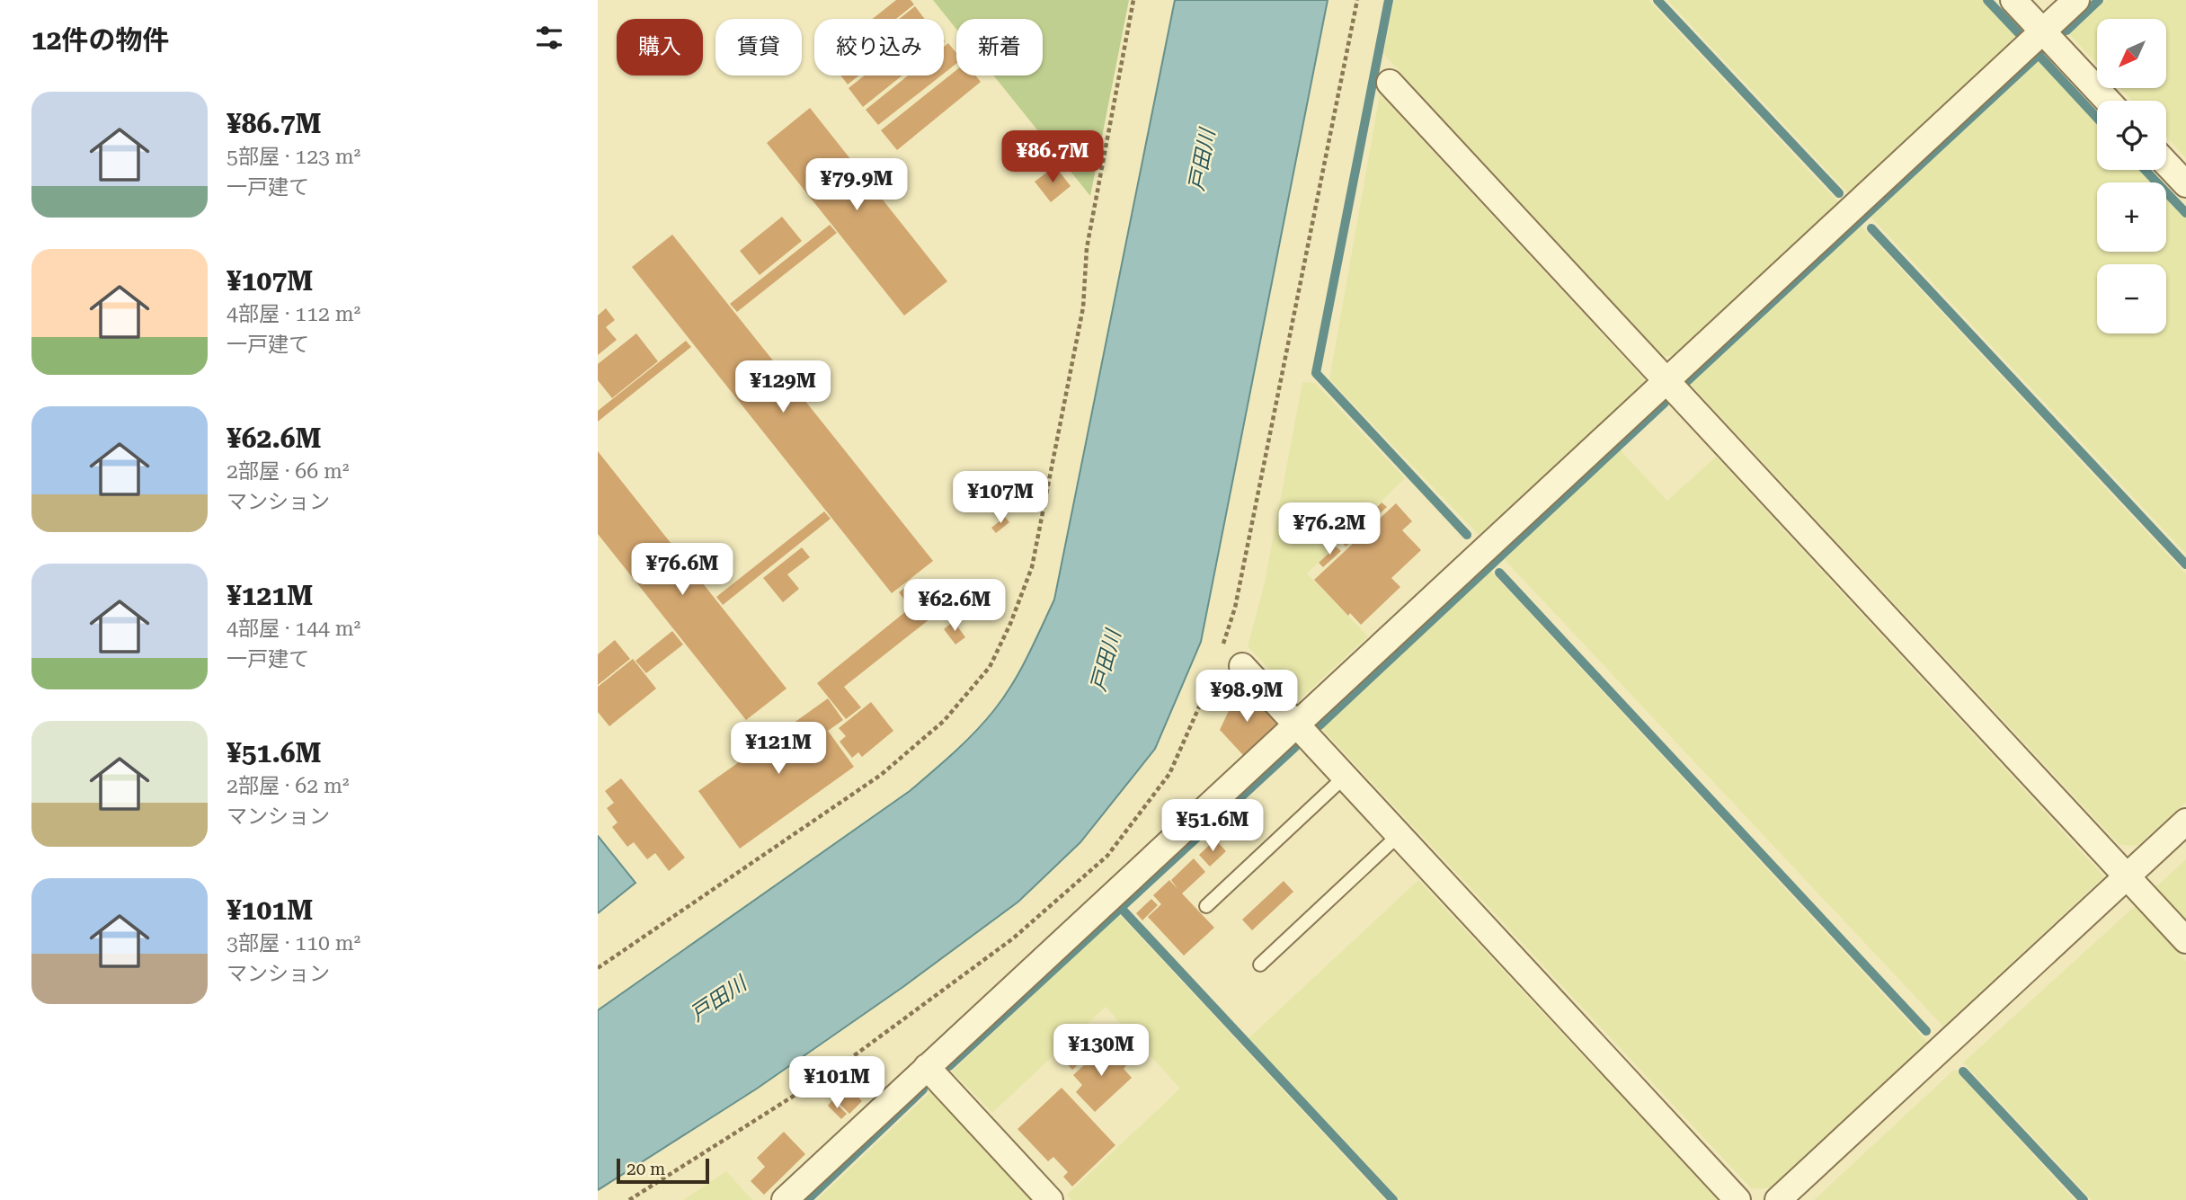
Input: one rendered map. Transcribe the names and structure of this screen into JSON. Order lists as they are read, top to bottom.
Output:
{
  "water": ["戸田川"],
  "scale_bar": "20 m",
  "north": "bottom left",
  "page": {
    "heading": "12件の物件",
    "map_buttons": ["+", "−"],
    "chip": [
      "購入",
      "賃貸",
      "絞り込み",
      "新着"
    ],
    "list": [
      {
        "name": "¥86.7M",
        "note": "5部屋 · 123 m² · 一戸建て"
      },
      {
        "name": "¥107M",
        "note": "4部屋 · 112 m² · 一戸建て"
      },
      {
        "name": "¥62.6M",
        "note": "2部屋 · 66 m² · マンション"
      },
      {
        "name": "¥121M",
        "note": "4部屋 · 144 m² · 一戸建て"
      },
      {
        "name": "¥51.6M",
        "note": "2部屋 · 62 m² · マンション"
      },
      {
        "name": "¥101M",
        "note": "3部屋 · 110 m² · マンション"
      }
    ],
    "price": [
      "¥86.7M",
      "¥79.9M",
      "¥129M",
      "¥107M",
      "¥76.2M",
      "¥76.6M",
      "¥62.6M",
      "¥98.9M",
      "¥121M",
      "¥51.6M",
      "¥130M",
      "¥101M"
    ],
    "scale": "20 m"
  }
}
